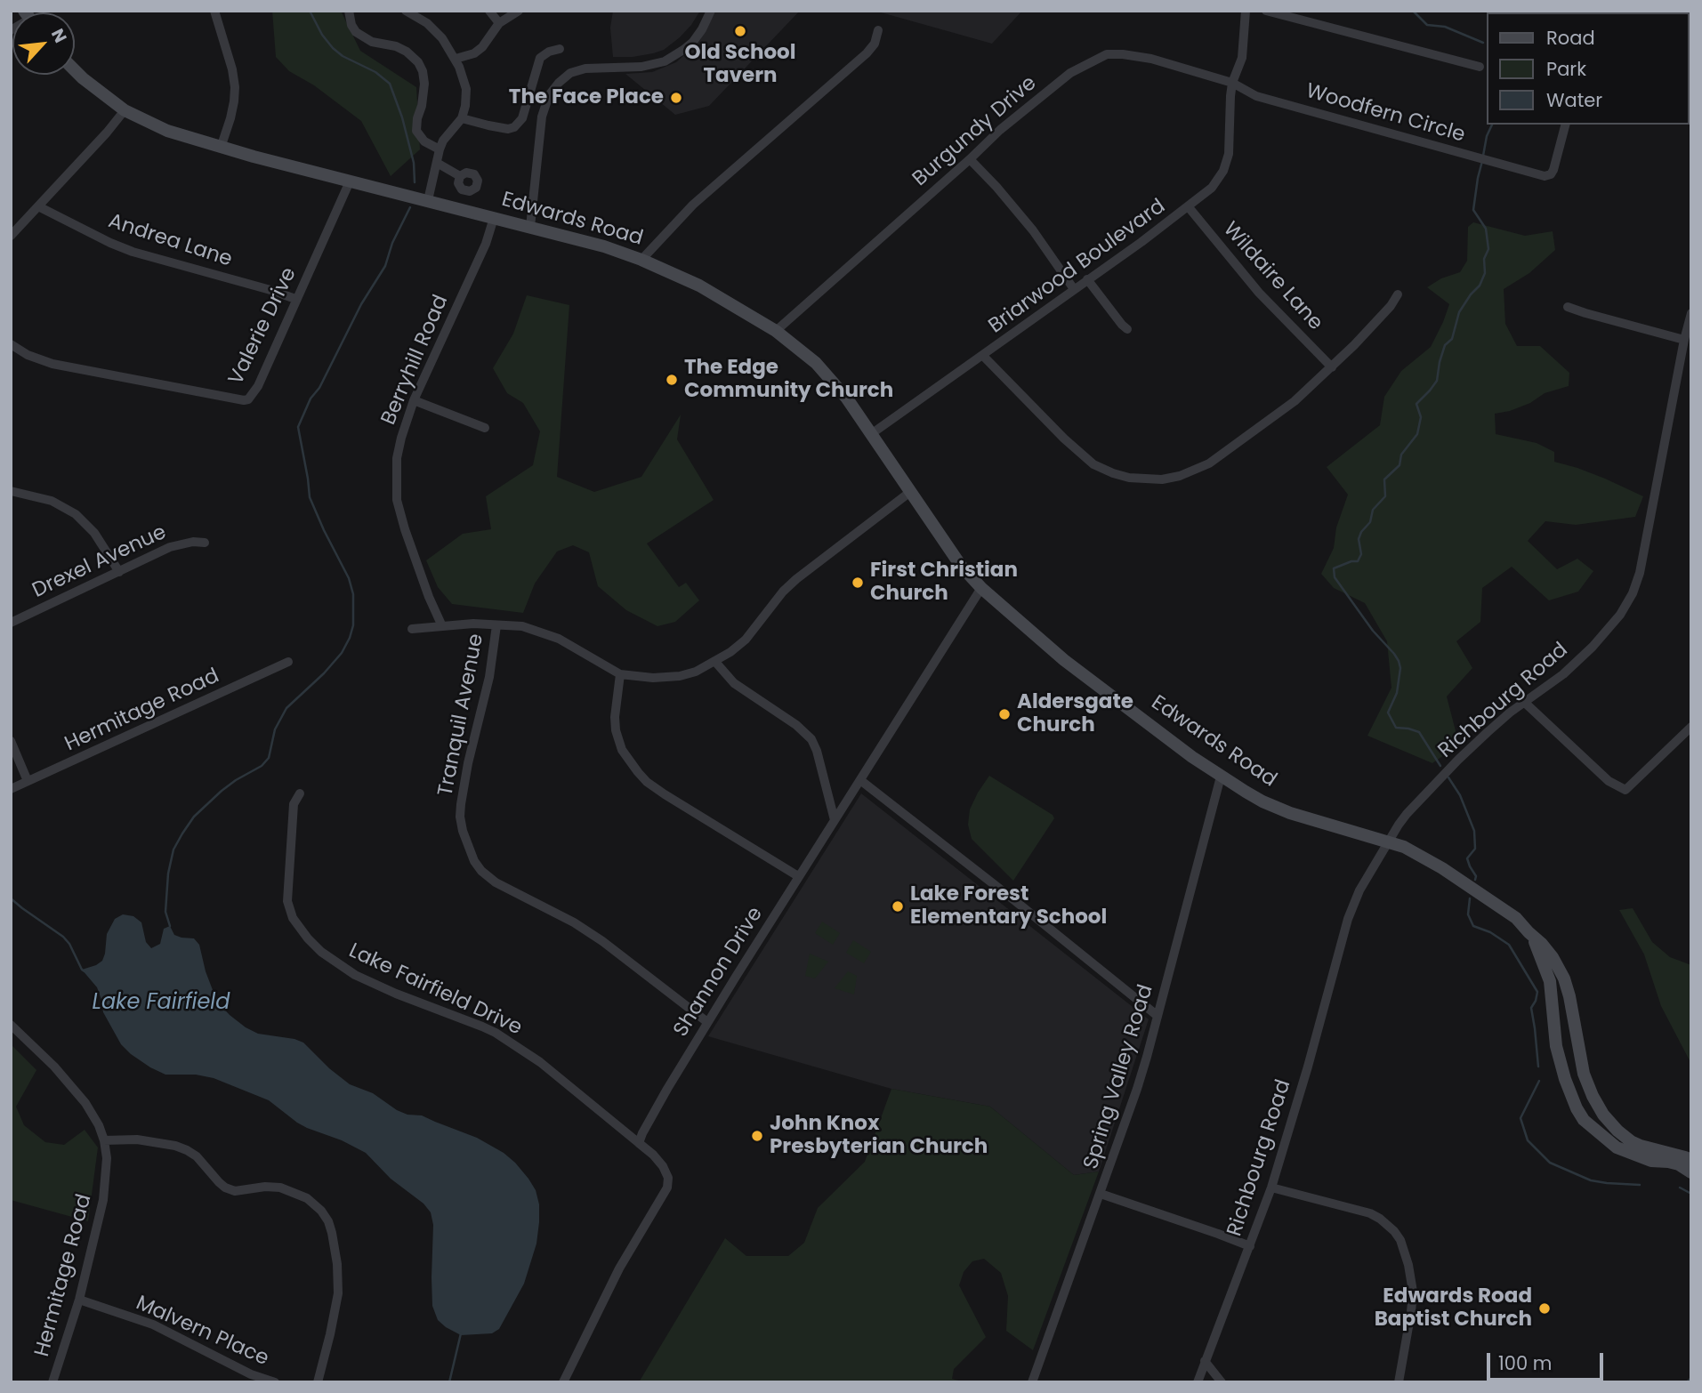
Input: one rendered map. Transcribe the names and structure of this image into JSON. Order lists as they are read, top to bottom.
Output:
{
  "streets": {
    "street": [
      "Woodfern Circle",
      "Burgundy Drive",
      "Edwards Road",
      "Andrea Lane",
      "Briarwood Boulevard",
      "Wildaire Lane",
      "Valerie Drive",
      "Berryhill Road",
      "Drexel Avenue",
      "Richbourg Road",
      "Hermitage Road",
      "Tranquil Avenue",
      "Shannon Drive",
      "Lake Fairfield Drive",
      "Spring Valley Road",
      "Malvern Place"
    ]
  },
  "crossings": [
    ["Woodfern Circle", "Burgundy Drive"],
    ["Woodfern Circle", "Briarwood Boulevard"],
    ["Burgundy Drive", "Edwards Road"],
    ["Burgundy Drive", "Briarwood Boulevard"],
    ["Edwards Road", "Briarwood Boulevard"],
    ["Edwards Road", "Valerie Drive"],
    ["Edwards Road", "Berryhill Road"],
    ["Edwards Road", "Richbourg Road"],
    ["Edwards Road", "Shannon Drive"],
    ["Edwards Road", "Spring Valley Road"],
    ["Andrea Lane", "Valerie Drive"],
    ["Briarwood Boulevard", "Wildaire Lane"],
    ["Hermitage Road", "Malvern Place"],
    ["Tranquil Avenue", "Shannon Drive"],
    ["Shannon Drive", "Lake Fairfield Drive"]
  ],
  "water": ["Lake Fairfield"],
  "places": [
    "Old School Tavern",
    "The Face Place",
    "The Edge Community Church",
    "First Christian Church",
    "Aldersgate Church",
    "Lake Forest Elementary School",
    "John Knox Presbyterian Church",
    "Edwards Road Baptist Church"
  ],
  "legend": ["Road", "Park", "Water"],
  "scale_bar": "100 m",
  "north": "top right"
}
